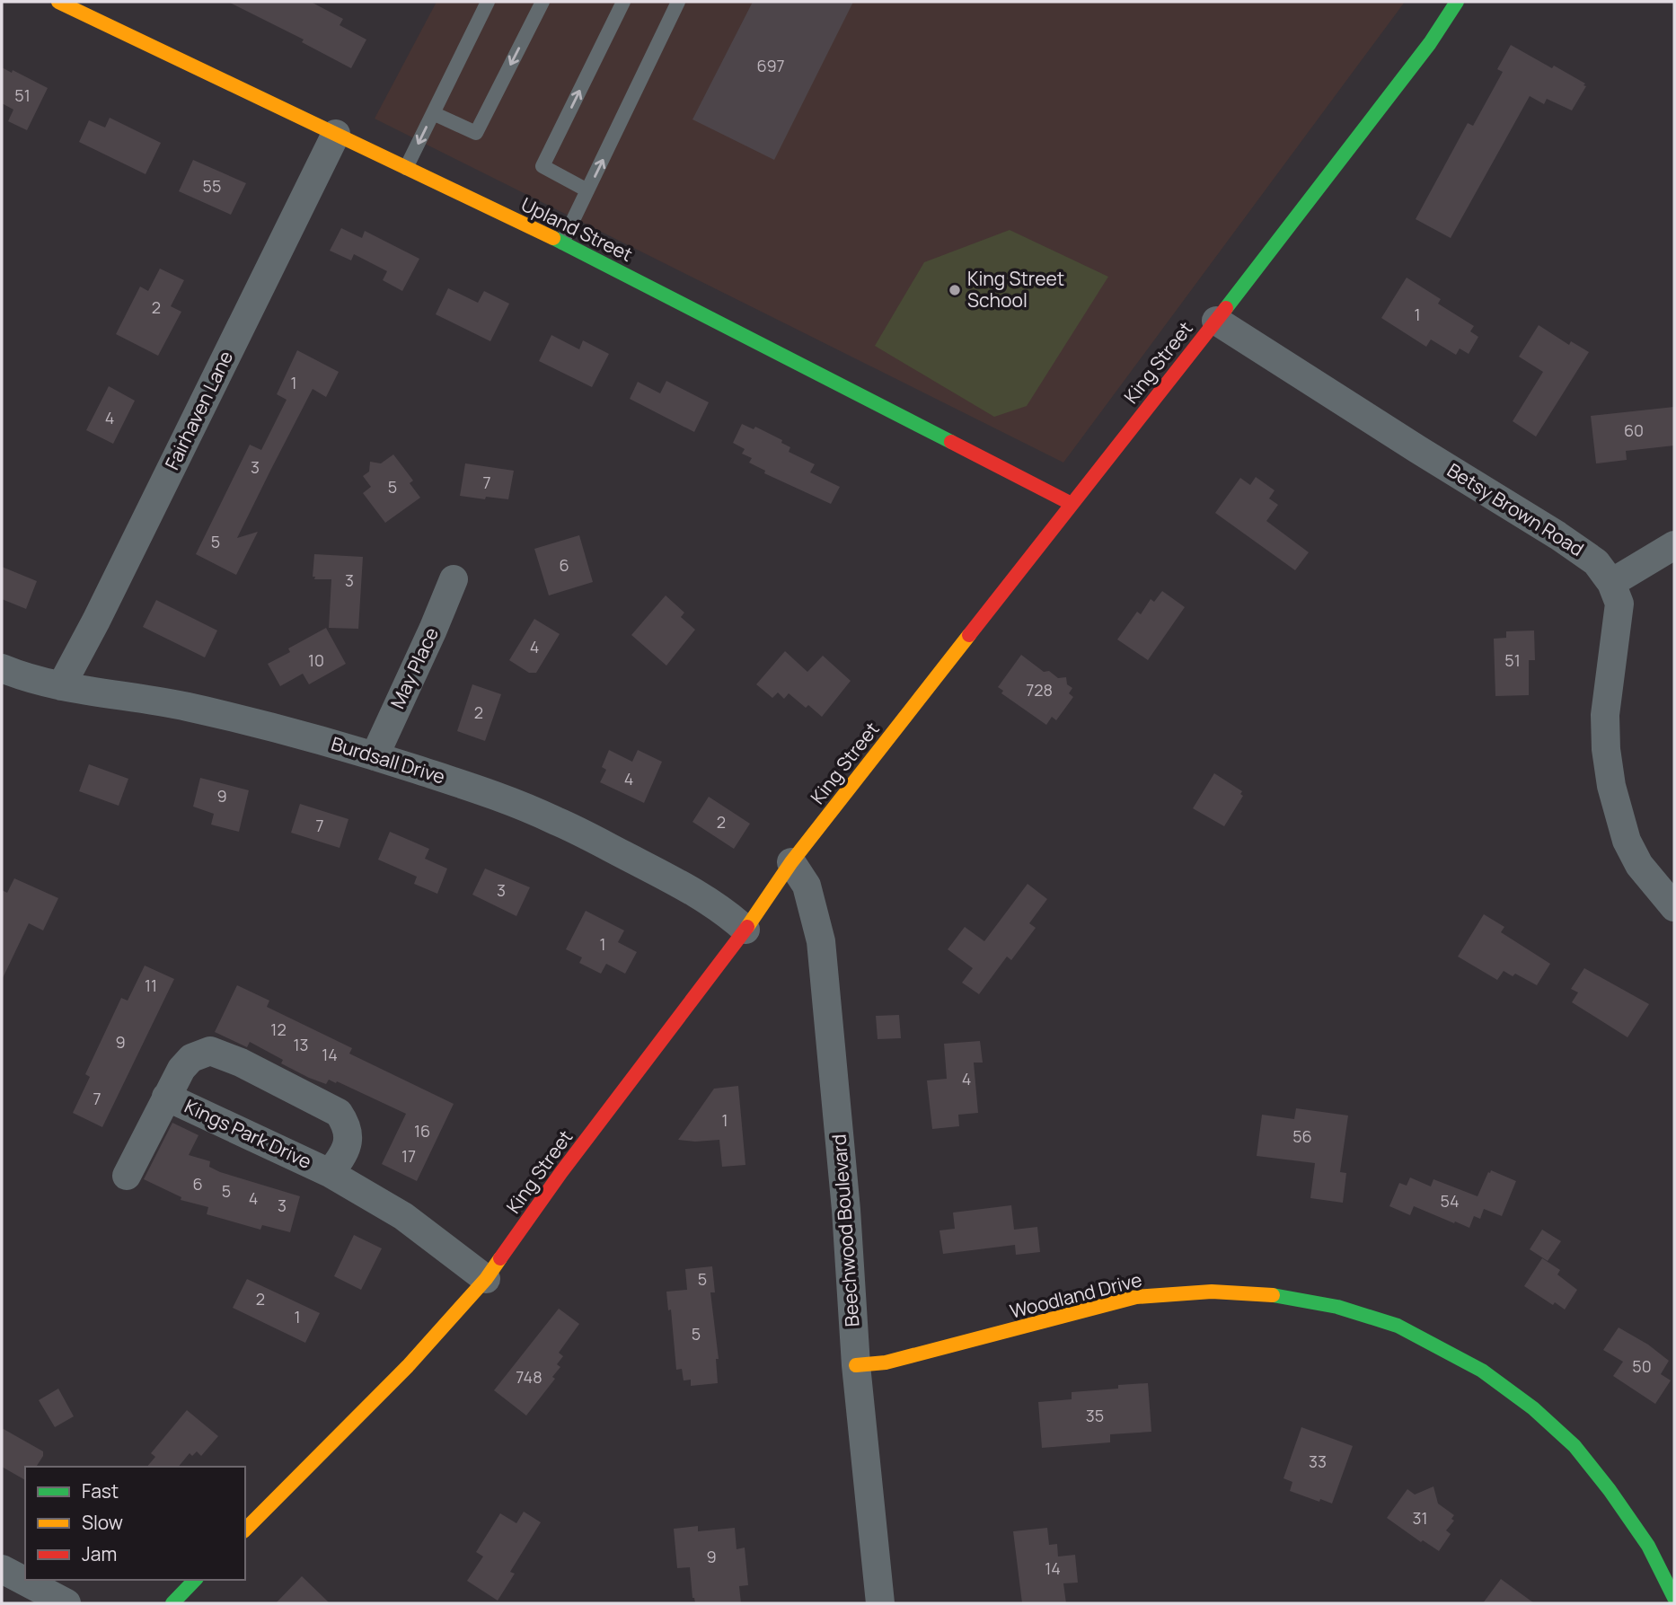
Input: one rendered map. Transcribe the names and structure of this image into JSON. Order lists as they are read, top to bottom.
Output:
{
  "streets": {
    "street": [
      "Upland Street",
      "King Street",
      "Fairhaven Lane",
      "Betsy Brown Road",
      "May Place",
      "Burdsall Drive",
      "Kings Park Drive",
      "Beechwood Boulevard",
      "Woodland Drive"
    ]
  },
  "crossings": [
    ["Upland Street", "King Street"],
    ["Upland Street", "Fairhaven Lane"],
    ["King Street", "Betsy Brown Road"],
    ["King Street", "Burdsall Drive"],
    ["King Street", "Kings Park Drive"],
    ["King Street", "Beechwood Boulevard"],
    ["Fairhaven Lane", "Burdsall Drive"],
    ["May Place", "Burdsall Drive"],
    ["Beechwood Boulevard", "Woodland Drive"]
  ],
  "places": ["King Street School"],
  "house_numbers": [
    "697",
    "51",
    "55",
    "2",
    "1",
    "1",
    "4",
    "60",
    "3",
    "7",
    "5",
    "5",
    "6",
    "3",
    "4",
    "10",
    "51",
    "728",
    "2",
    "4",
    "9",
    "2",
    "7",
    "3",
    "1",
    "11",
    "12",
    "9",
    "13",
    "14",
    "4",
    "7",
    "1",
    "16",
    "56",
    "17",
    "6",
    "5",
    "4",
    "54",
    "3",
    "5",
    "2",
    "1",
    "5",
    "50",
    "748",
    "35",
    "33",
    "31",
    "9",
    "14"
  ],
  "legend": ["Fast", "Slow", "Jam"]
}
